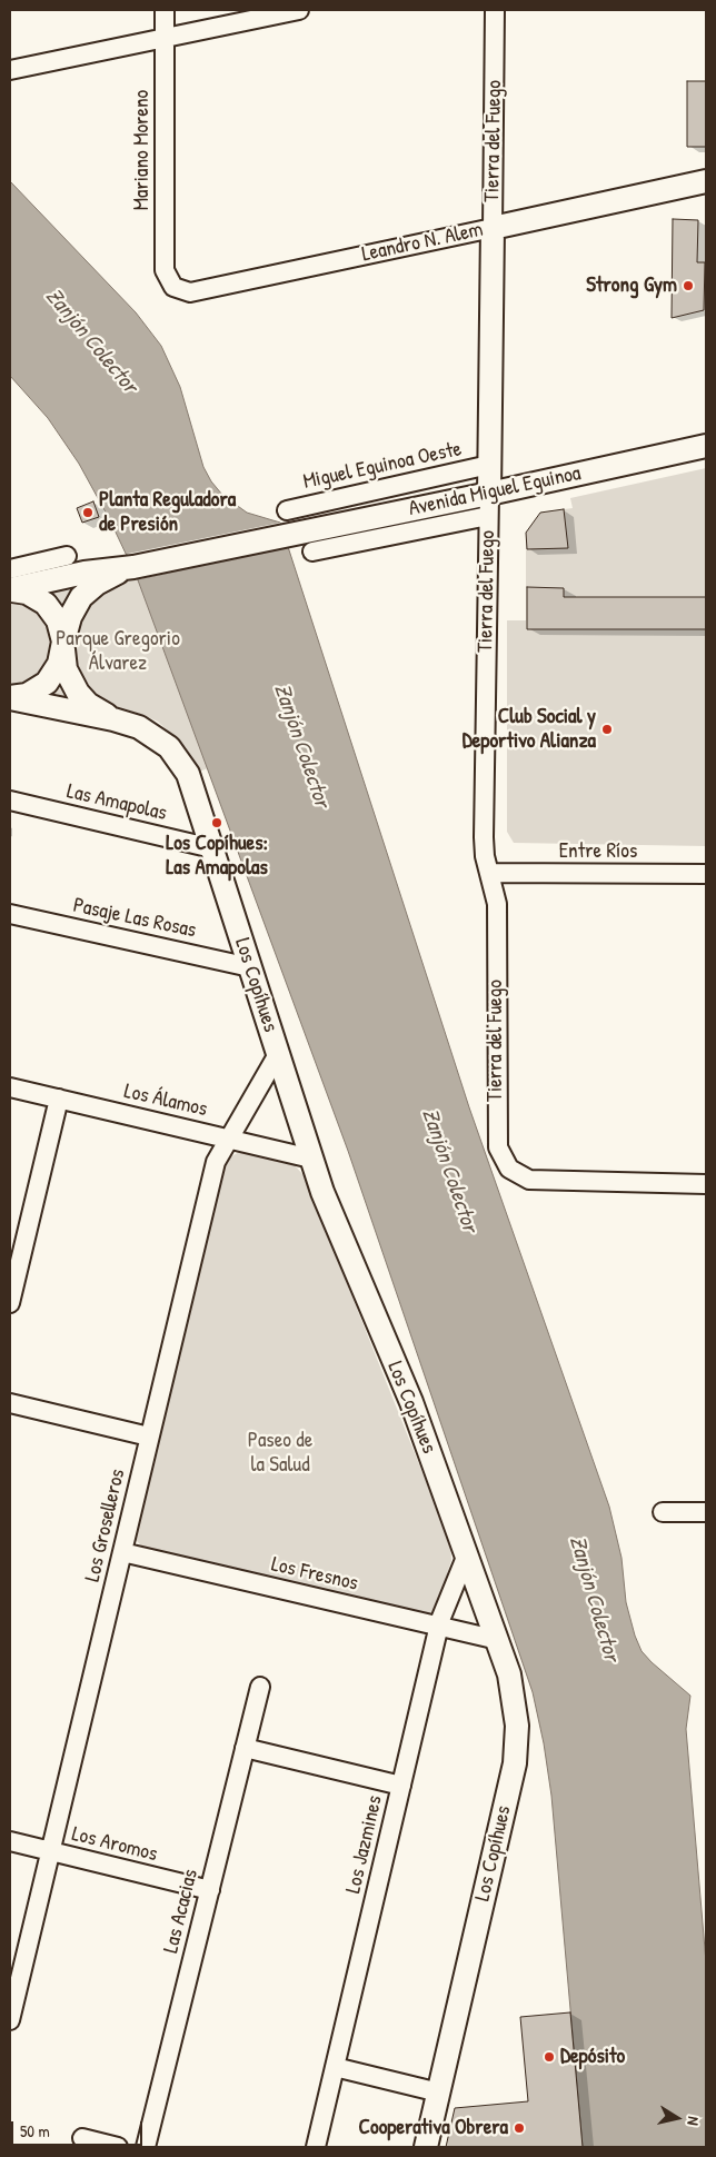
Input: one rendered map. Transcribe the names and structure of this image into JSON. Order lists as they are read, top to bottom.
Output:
{
  "streets": {
    "main road": [
      "Tierra del Fuego",
      "Leandro N. Alem",
      "Avenida Miguel Eguinoa",
      "Los Copíhues"
    ],
    "street": [
      "Mariano Moreno",
      "Miguel Eguinoa Oeste",
      "Las Amapolas",
      "Entre Ríos",
      "Pasaje Las Rosas",
      "Los Álamos",
      "Los Groselleros",
      "Los Fresnos",
      "Los Aromos",
      "Los Jazmines",
      "Las Acacias"
    ]
  },
  "crossings": [
    ["Tierra del Fuego", "Leandro N. Alem"],
    ["Tierra del Fuego", "Miguel Eguinoa Oeste"],
    ["Tierra del Fuego", "Avenida Miguel Eguinoa"],
    ["Tierra del Fuego", "Entre Ríos"],
    ["Mariano Moreno", "Leandro N. Alem"],
    ["Las Amapolas", "Los Copíhues"],
    ["Pasaje Las Rosas", "Los Copíhues"],
    ["Los Copíhues", "Los Álamos"],
    ["Los Copíhues", "Los Groselleros"],
    ["Los Copíhues", "Los Fresnos"],
    ["Los Copíhues", "Los Jazmines"],
    ["Los Álamos", "Los Groselleros"],
    ["Los Groselleros", "Los Fresnos"],
    ["Los Groselleros", "Los Aromos"],
    ["Los Fresnos", "Los Jazmines"],
    ["Los Aromos", "Las Acacias"]
  ],
  "water": ["Zanjón Colector"],
  "parks": ["Parque Gregorio Álvarez", "Paseo de la Salud"],
  "places": [
    "Strong Gym",
    "Planta Reguladora de Presión",
    "Club Social y Deportivo Alianza",
    "Los Copíhues: Las Amapolas",
    "Depósito",
    "Cooperativa Obrera"
  ],
  "scale_bar": "50 m",
  "north": "right"
}
